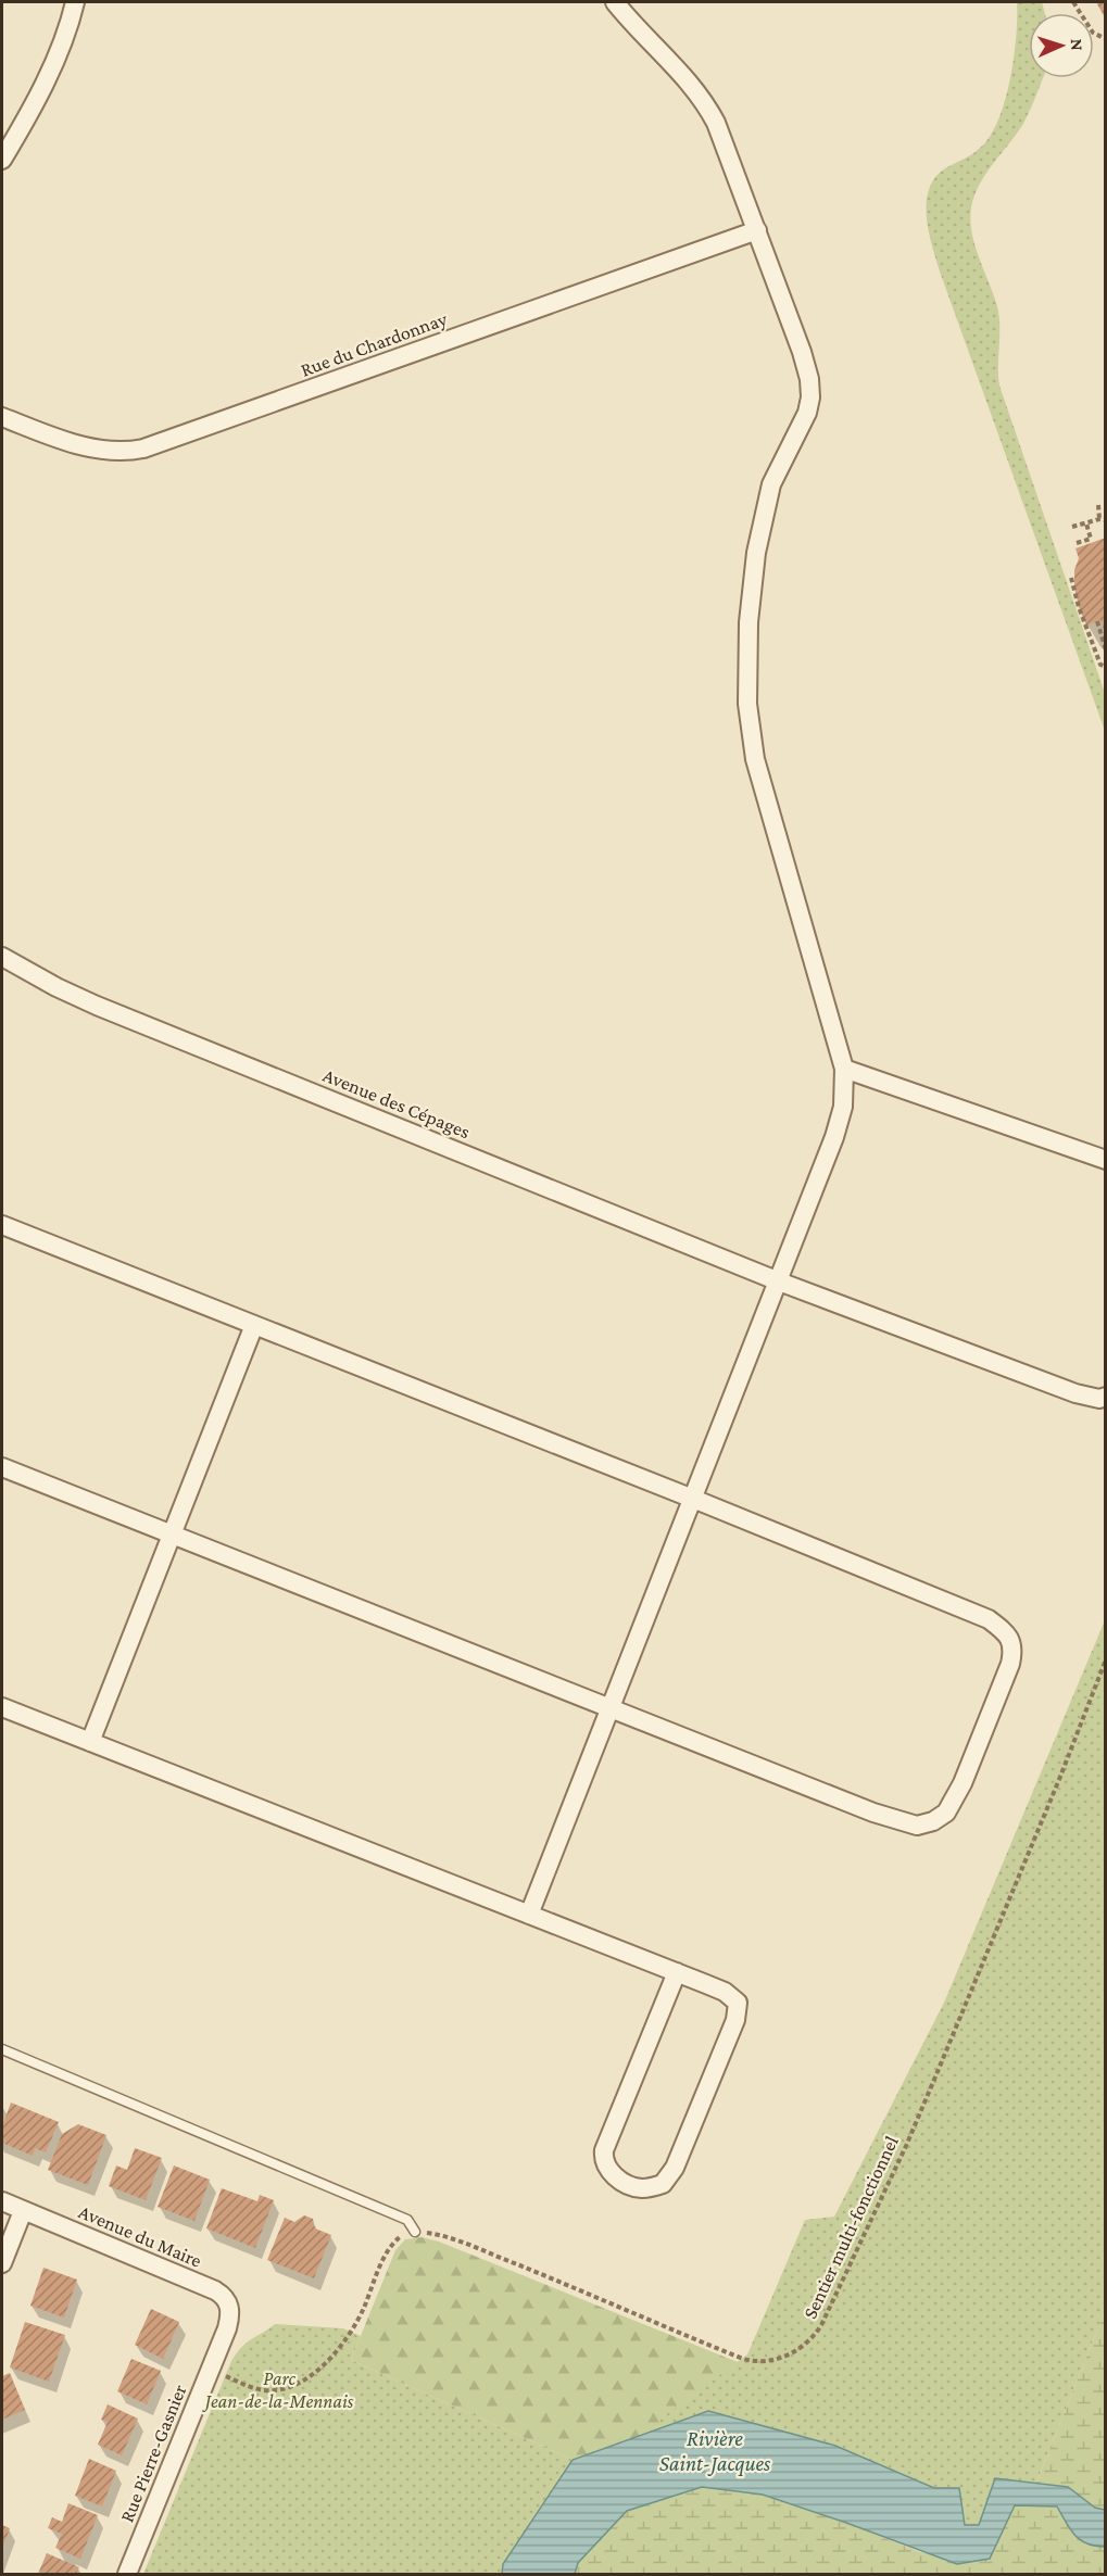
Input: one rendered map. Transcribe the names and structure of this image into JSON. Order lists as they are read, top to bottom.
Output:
{
  "streets": {
    "street": [
      "Rue du Chardonnay",
      "Avenue des Cépages",
      "Avenue du Maire",
      "Rue Pierre-Gasnier"
    ],
    "path": ["Sentier multi-fonctionnel"]
  },
  "crossings": [
    ["Avenue du Maire", "Rue Pierre-Gasnier"]
  ],
  "water": ["Rivière Saint-Jacques"],
  "parks": ["Parc Jean-de-la-Mennais"],
  "north": "right"
}
